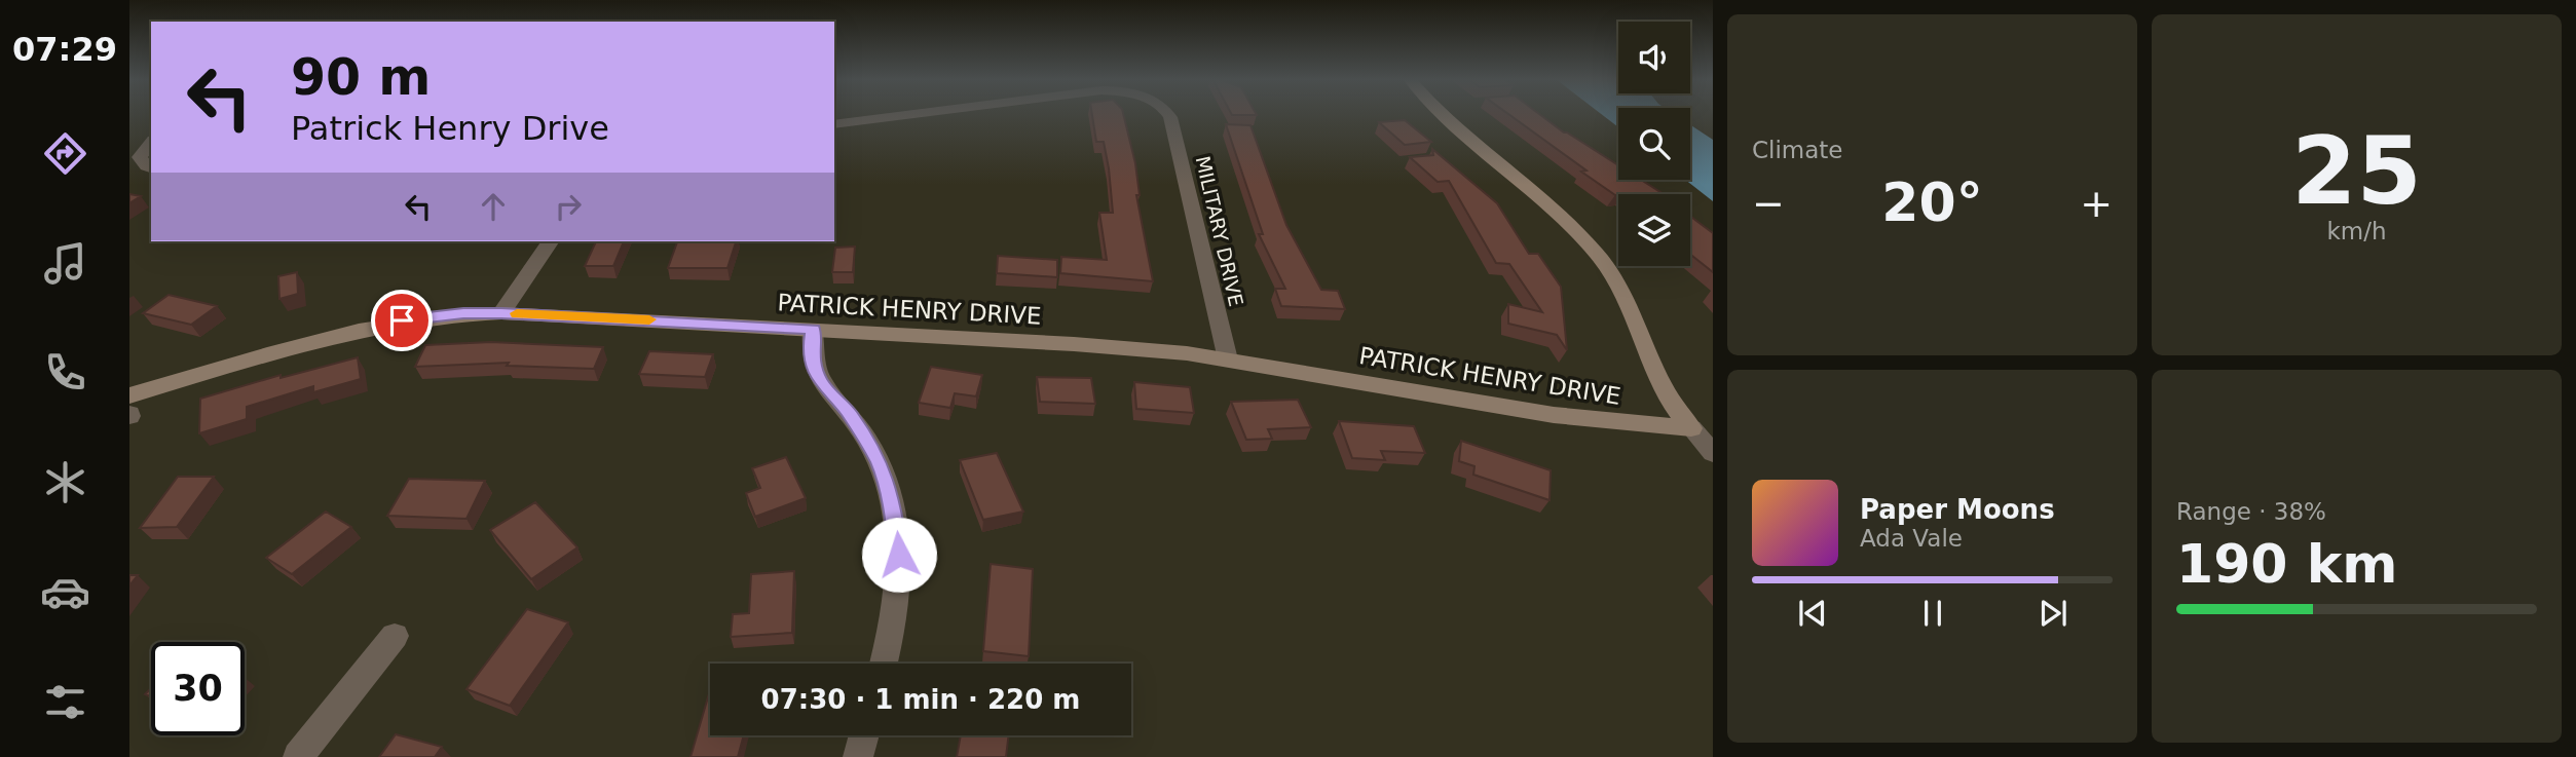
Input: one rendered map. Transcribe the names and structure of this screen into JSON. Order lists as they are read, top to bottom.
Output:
{
  "streets": {
    "street": ["MILITARY DRIVE", "PATRICK HENRY DRIVE"]
  },
  "crossings": [
    ["MILITARY DRIVE", "PATRICK HENRY DRIVE"]
  ],
  "page": {
    "tabs": "07:29",
    "tile": [
      "Climate",
      ["25", "km/h"],
      ["Range · 38%", "190 km"]
    ],
    "turn": ["90 m", "Patrick Henry Drive"],
    "heat": ["−", "20°", "+"],
    "song": ["Paper Moons", "Ada Vale"],
    "limit": "30",
    "trip": "07:30 · 1 min · 220 m"
  }
}
